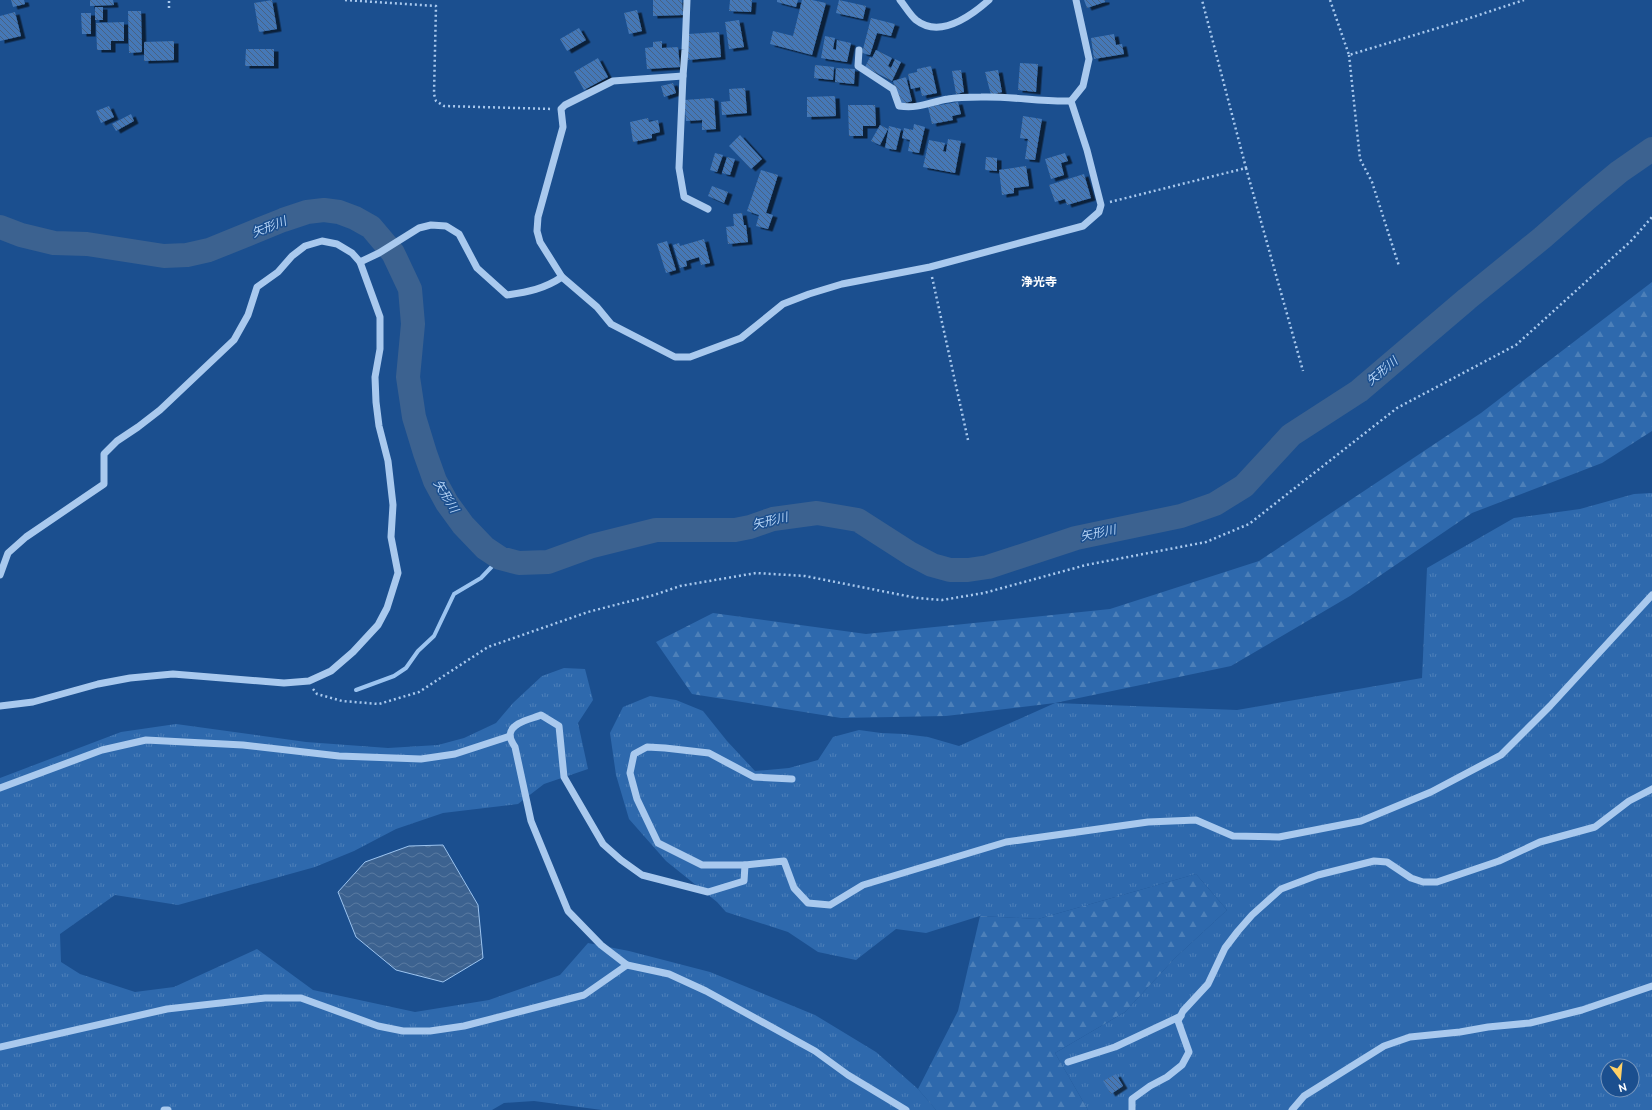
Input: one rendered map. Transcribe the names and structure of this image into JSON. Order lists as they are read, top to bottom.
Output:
{
  "districts": ["浄光寺"],
  "water": ["矢形川"],
  "north": "bottom"
}
